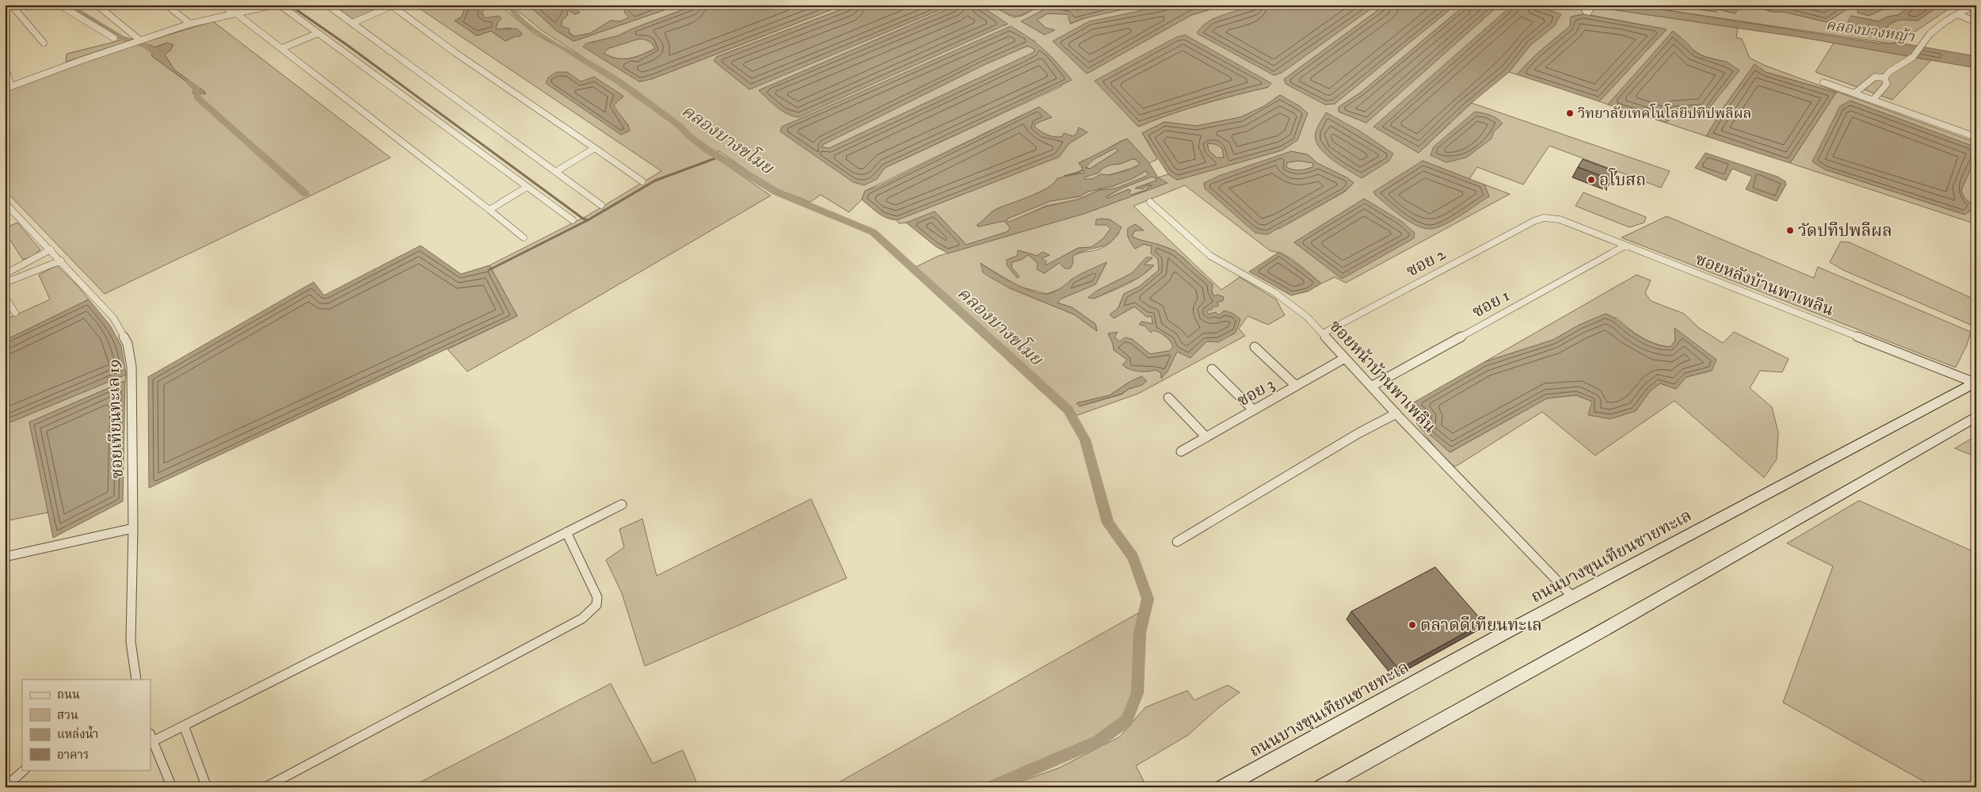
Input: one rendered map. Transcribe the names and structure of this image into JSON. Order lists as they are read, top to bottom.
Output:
{
  "streets": {
    "main road": ["ถนนบางขุนเทียนชายทะเล"],
    "street": [
      "ซอย 2",
      "ซอยหลังบ้านพาเพลิน",
      "ซอย 1",
      "ซอยหน้าบ้านพาเพลิน",
      "ซอย 3",
      "ซอยเทียนทะเล 19"
    ]
  },
  "crossings": [
    ["ซอย 2", "ซอยหลังบ้านพาเพลิน"],
    ["ซอย 2", "ซอยหน้าบ้านพาเพลิน"],
    ["ซอยหลังบ้านพาเพลิน", "ซอย 1"],
    ["ซอยหลังบ้านพาเพลิน", "ถนนบางขุนเทียนชายทะเล"],
    ["ซอย 1", "ซอยหน้าบ้านพาเพลิน"],
    ["ซอยหน้าบ้านพาเพลิน", "ซอย 3"],
    ["ซอยหน้าบ้านพาเพลิน", "ถนนบางขุนเทียนชายทะเล"]
  ],
  "water": ["คลองบางหญ้า", "คลองบางขโมย"],
  "places": [
    "วิทยาลัยเทคโนโลยีปทีปพลีผล",
    "อุโบสถ",
    "วัดปทีปพลีผล",
    "ตลาดดีเทียนทะเล"
  ],
  "legend": [
    "ถนน",
    "สวน",
    "แหล่งน้ำ",
    "อาคาร"
  ]
}
